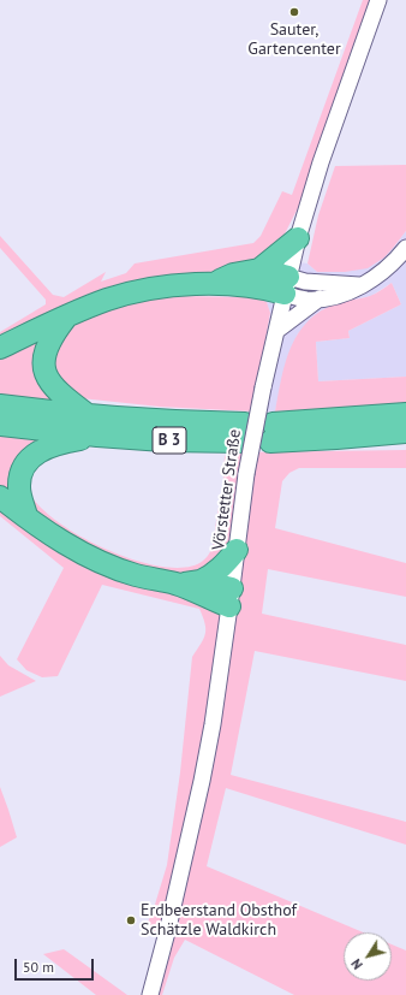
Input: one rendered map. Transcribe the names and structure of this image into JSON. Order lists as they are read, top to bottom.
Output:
{
  "streets": {
    "highway": ["B 3"],
    "street": ["Vörstetter Straße"]
  },
  "places": ["Sauter, Gartencenter", "Erdbeerstand Obsthof Schätzle Waldkirch"],
  "scale_bar": "50 m",
  "north": "bottom left"
}
